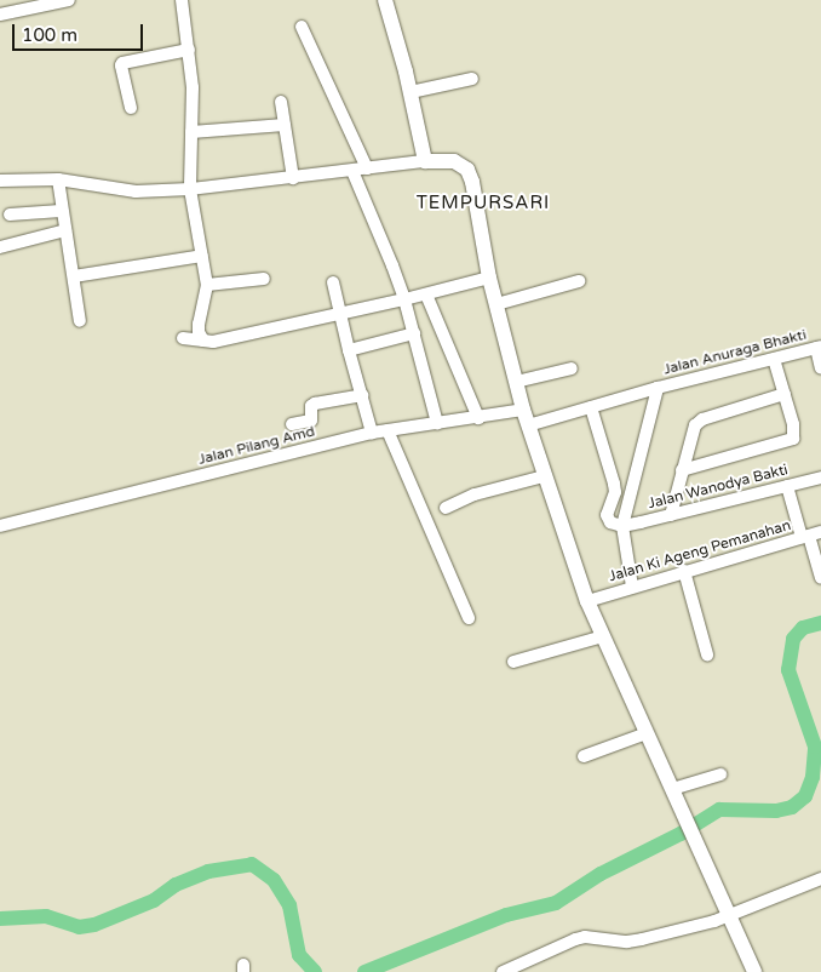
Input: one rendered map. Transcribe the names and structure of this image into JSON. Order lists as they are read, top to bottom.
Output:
{
  "streets": {
    "street": [
      "Jalan Anuraga Bhakti",
      "Jalan Pilang Amd",
      "Jalan Wanodya Bakti",
      "Jalan Ki Ageng Pemanahan"
    ]
  },
  "districts": ["TEMPURSARI"],
  "scale_bar": "100 m"
}
